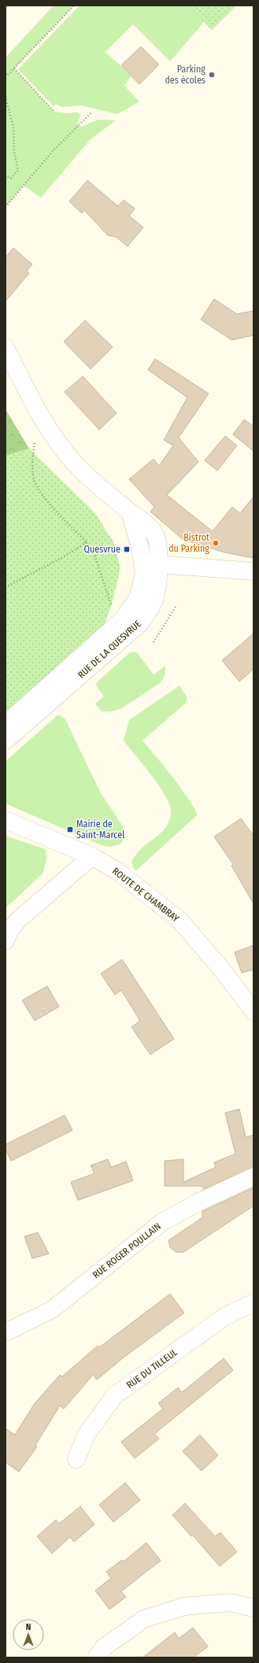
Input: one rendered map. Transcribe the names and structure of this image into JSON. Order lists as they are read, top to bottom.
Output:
{
  "streets": {
    "street": [
      "RUE DE LA QUESVRUE",
      "ROUTE DE CHAMBRAY",
      "RUE ROGER POULLAIN",
      "RUE DU TILLEUL"
    ]
  },
  "places": {
    "other": ["Parking des écoles", "Bistrot du Parking"],
    "transit": ["Quesvrue", "Mairie de Saint-Marcel"]
  },
  "north": "top"
}
